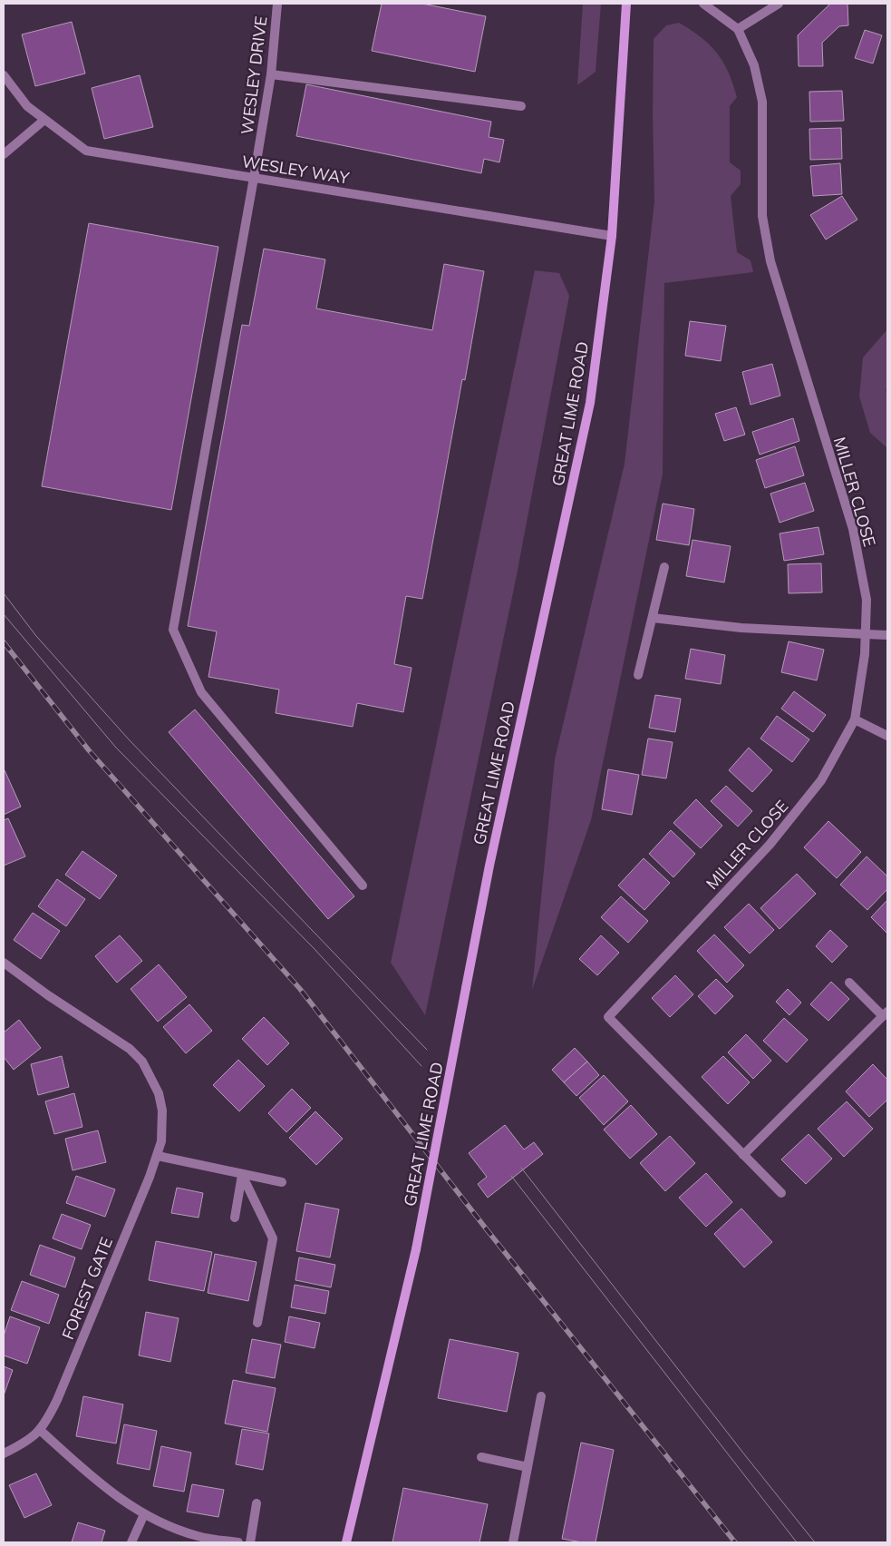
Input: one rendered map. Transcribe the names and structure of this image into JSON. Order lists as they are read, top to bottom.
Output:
{
  "streets": {
    "main road": ["GREAT LIME ROAD"],
    "street": [
      "WESLEY DRIVE",
      "WESLEY WAY",
      "MILLER CLOSE",
      "FOREST GATE"
    ]
  },
  "crossings": [
    ["WESLEY DRIVE", "WESLEY WAY"],
    ["WESLEY WAY", "GREAT LIME ROAD"]
  ]
}
